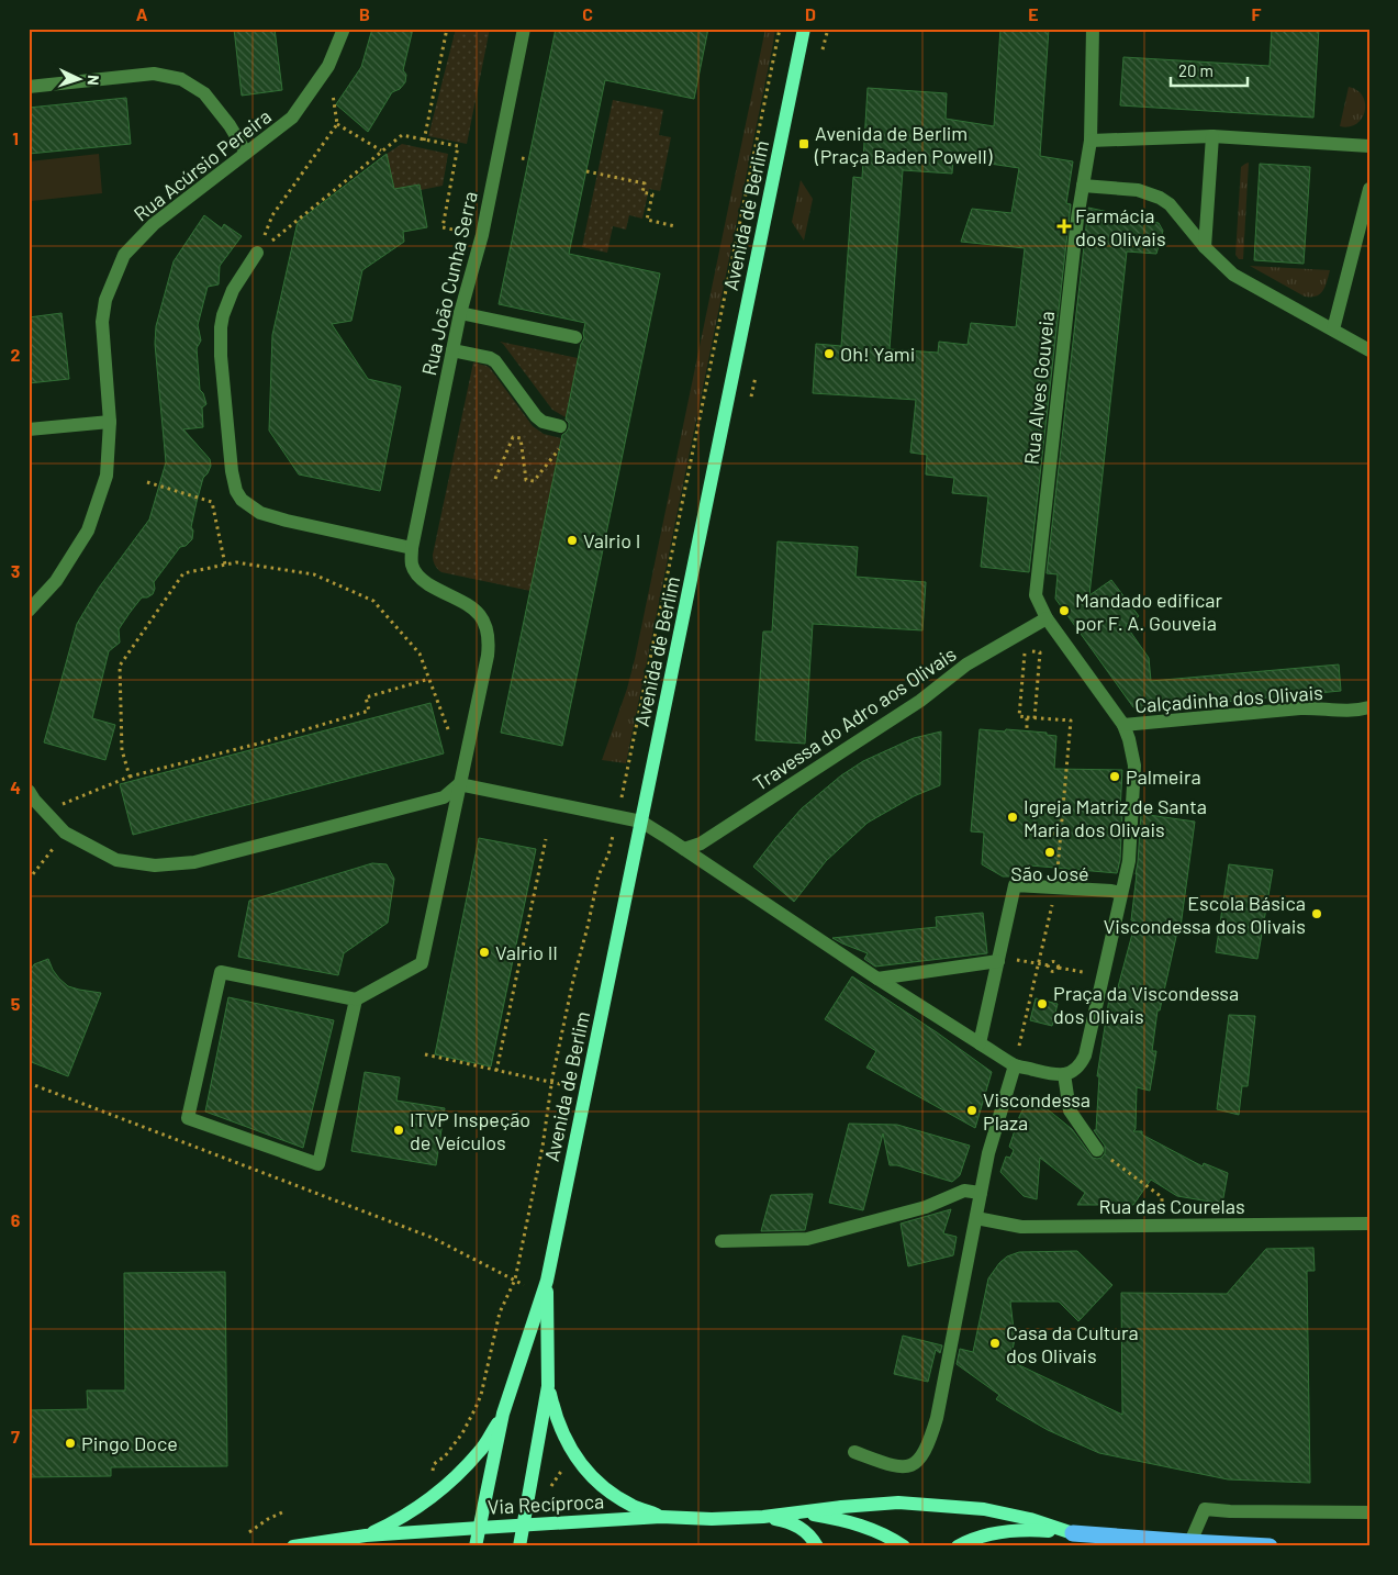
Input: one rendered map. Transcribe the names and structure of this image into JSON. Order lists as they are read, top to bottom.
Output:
{
  "streets": {
    "main road": ["Avenida de Berlim", "Via Recíproca"],
    "street": [
      "Rua Acúrsio Pereira",
      "Rua João Cunha Serra",
      "Rua Alves Gouveia",
      "Calçadinha dos Olivais",
      "Travessa do Adro aos Olivais",
      "Rua das Courelas"
    ]
  },
  "crossings": [
    ["Avenida de Berlim", "Via Recíproca"],
    ["Rua Alves Gouveia", "Calçadinha dos Olivais"],
    ["Rua Alves Gouveia", "Travessa do Adro aos Olivais"]
  ],
  "places": {
    "transit": ["Avenida de Berlim (Praça Baden Powell)"],
    "health": ["Farmácia dos Olivais"],
    "other": [
      "Oh! Yami",
      "Valrio I",
      "Mandado edificar por F. A. Gouveia",
      "Palmeira",
      "Igreja Matriz de Santa Maria dos Olivais",
      "São José",
      "Escola Básica Viscondessa dos Olivais",
      "Valrio II",
      "Praça da Viscondessa dos Olivais",
      "Viscondessa Plaza",
      "ITVP Inspeção de Veículos",
      "Casa da Cultura dos Olivais",
      "Pingo Doce"
    ]
  },
  "scale_bar": "20 m",
  "north": "right",
  "grid": {
    "columns": [
      "A",
      "B",
      "C",
      "D",
      "E",
      "F"
    ],
    "rows": [
      "1",
      "2",
      "3",
      "4",
      "5",
      "6",
      "7"
    ]
  }
}
